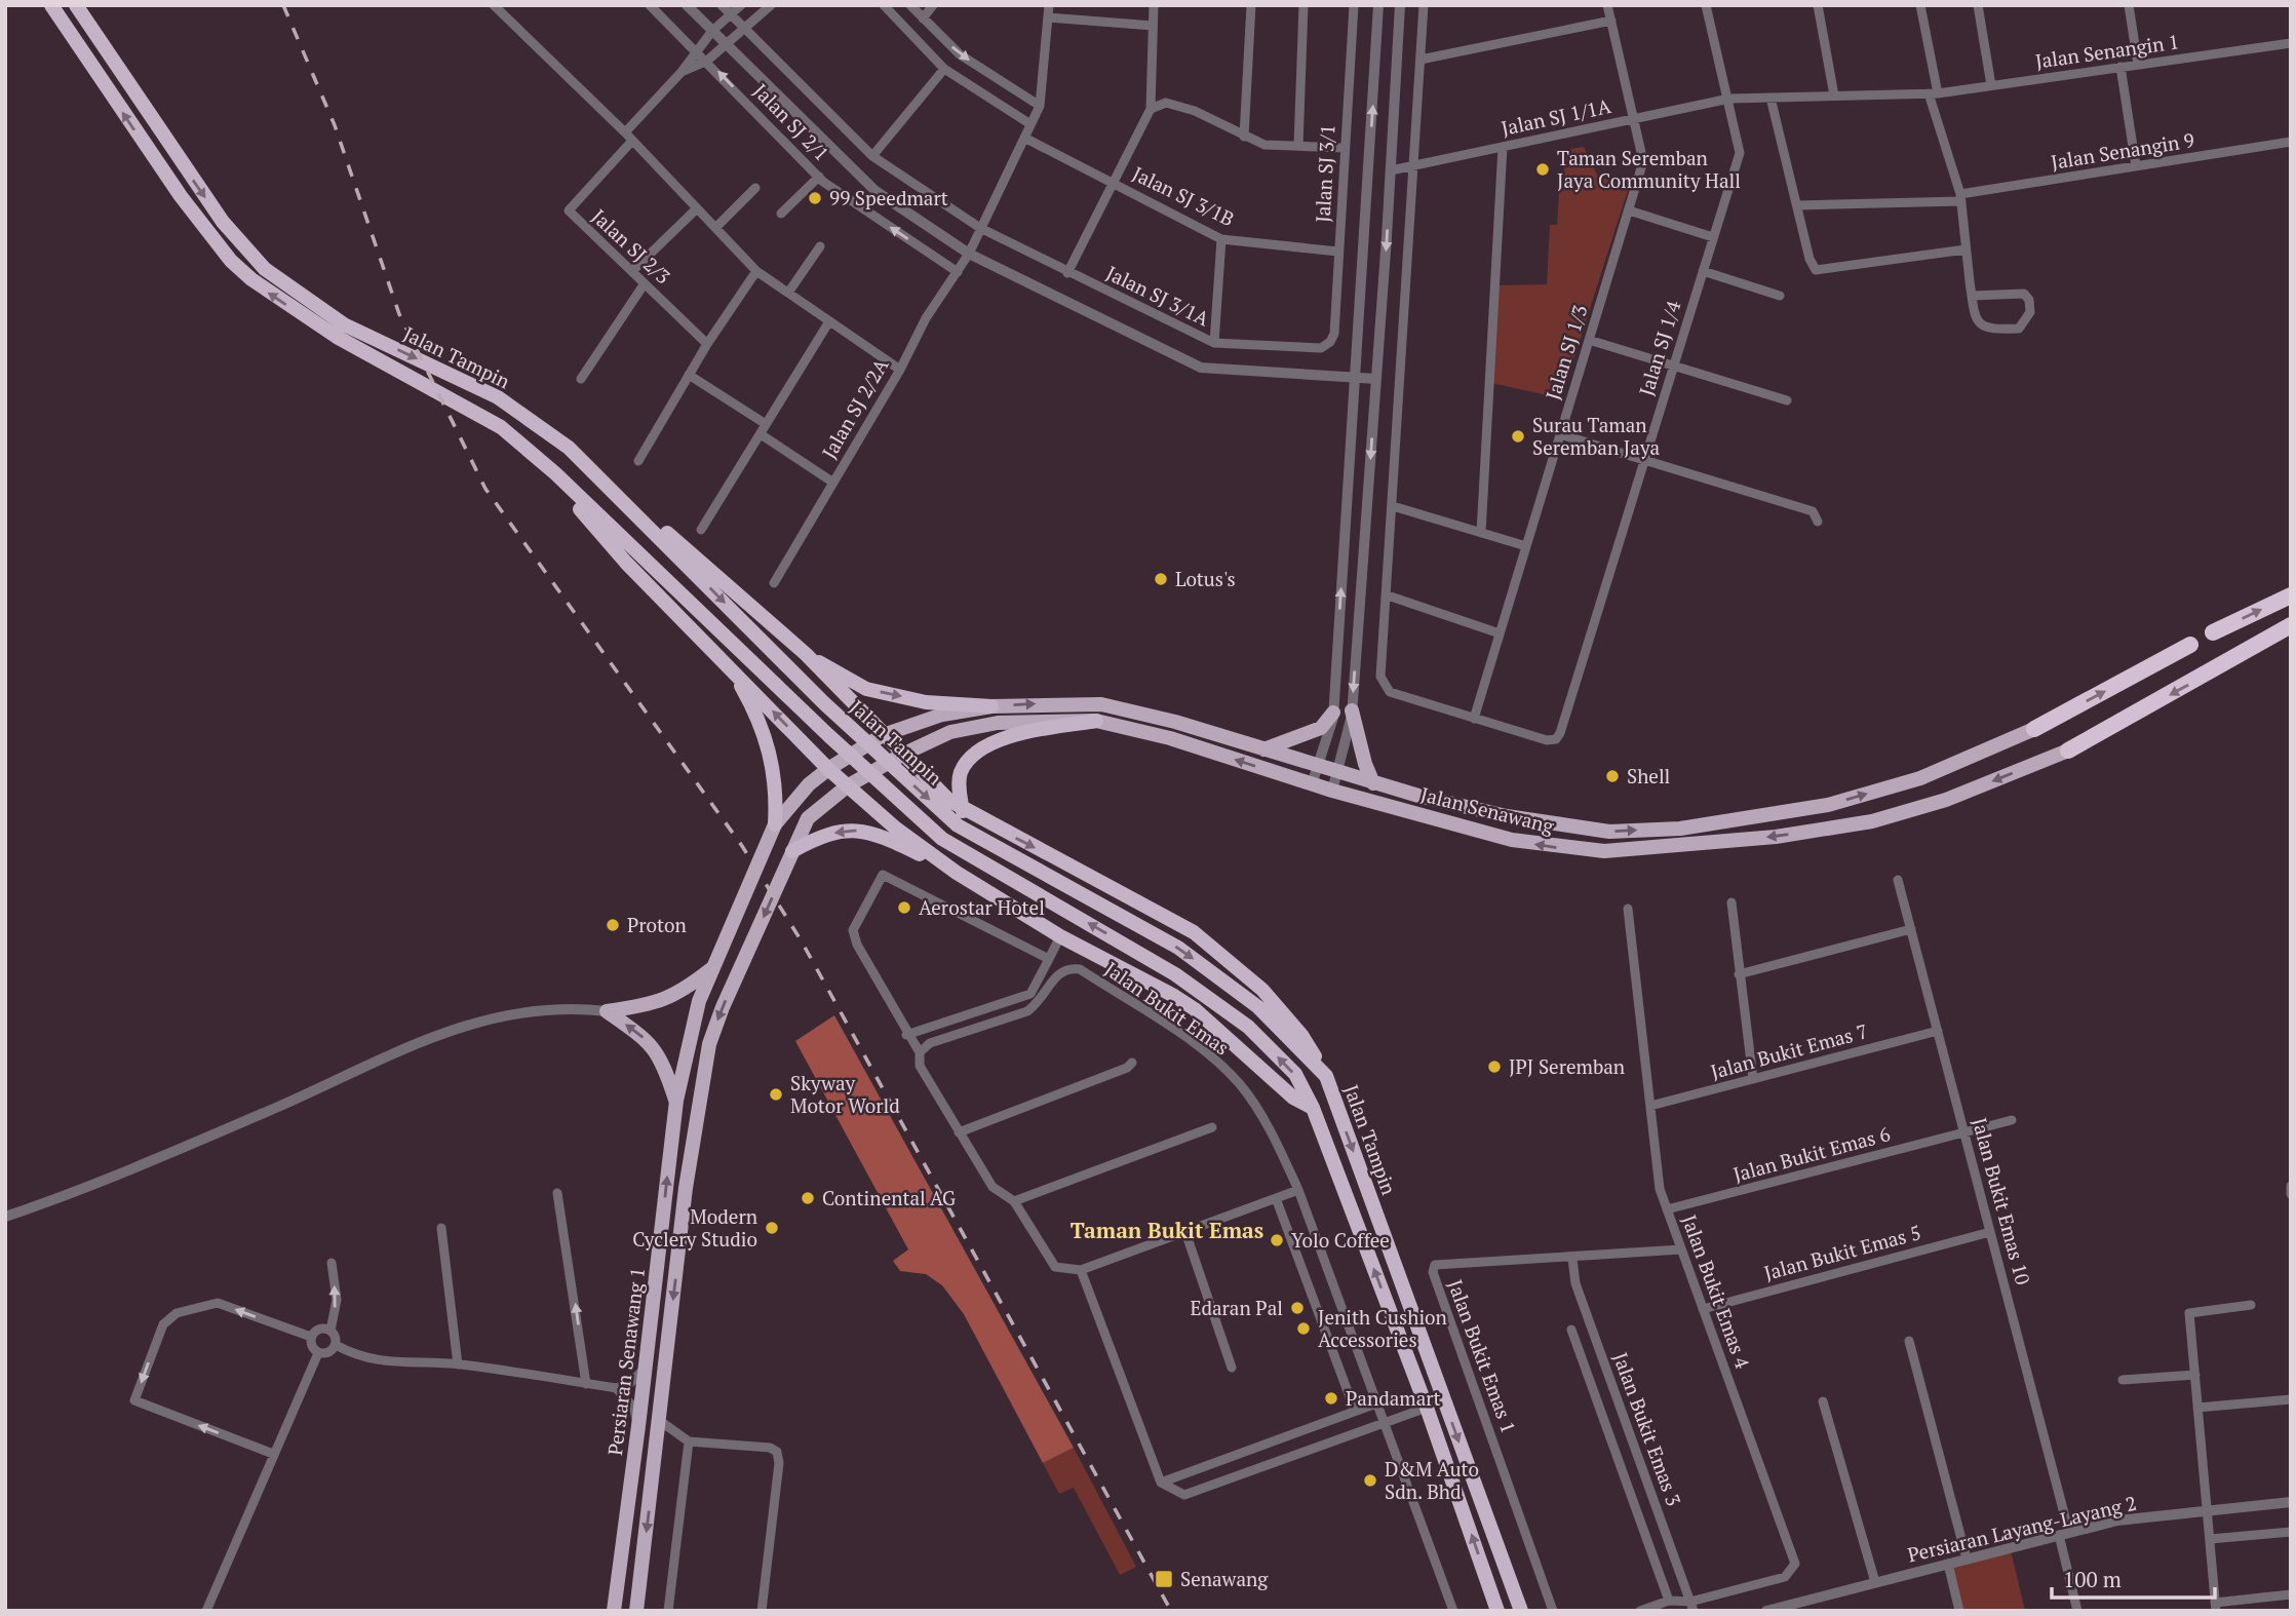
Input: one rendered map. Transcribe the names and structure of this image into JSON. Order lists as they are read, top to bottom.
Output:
{
  "streets": {
    "highway": ["Jalan Tampin"],
    "main road": ["Jalan Senawang", "Persiaran Senawang 1"],
    "street": [
      "Jalan Senangin 1",
      "Jalan SJ 1/1A",
      "Jalan SJ 2/1",
      "Jalan Senangin 9",
      "Jalan SJ 3/1",
      "Jalan SJ 3/1B",
      "Jalan SJ 2/3",
      "Jalan SJ 3/1A",
      "Jalan SJ 1/4",
      "Jalan SJ 1/3",
      "Jalan SJ 2/2A",
      "Jalan Bukit Emas",
      "Jalan Bukit Emas 7",
      "Jalan Bukit Emas 6",
      "Jalan Bukit Emas 10",
      "Jalan Bukit Emas 5",
      "Jalan Bukit Emas 4",
      "Jalan Bukit Emas 1",
      "Jalan Bukit Emas 3",
      "Persiaran Layang-Layang 2"
    ]
  },
  "crossings": [
    ["Jalan Senangin 1", "Jalan SJ 1/1A"],
    ["Jalan SJ 1/1A", "Jalan SJ 1/4"],
    ["Jalan SJ 1/1A", "Jalan SJ 1/3"],
    ["Jalan SJ 2/1", "Jalan SJ 2/2A"],
    ["Jalan SJ 3/1", "Jalan SJ 3/1B"],
    ["Jalan SJ 3/1", "Jalan SJ 3/1A"],
    ["Jalan SJ 3/1B", "Jalan SJ 2/2A"],
    ["Jalan SJ 3/1A", "Jalan SJ 2/2A"],
    ["Jalan SJ 1/4", "Jalan SJ 1/3"],
    ["Jalan Senawang", "Persiaran Senawang 1"],
    ["Jalan Bukit Emas 7", "Jalan Bukit Emas 10"],
    ["Jalan Bukit Emas 7", "Jalan Bukit Emas 4"],
    ["Jalan Bukit Emas 6", "Jalan Bukit Emas 10"],
    ["Jalan Bukit Emas 6", "Jalan Bukit Emas 4"],
    ["Jalan Bukit Emas 10", "Jalan Bukit Emas 5"],
    ["Jalan Bukit Emas 10", "Persiaran Layang-Layang 2"],
    ["Jalan Bukit Emas 5", "Jalan Bukit Emas 4"],
    ["Jalan Bukit Emas 4", "Jalan Bukit Emas 1"],
    ["Jalan Bukit Emas 4", "Jalan Bukit Emas 3"],
    ["Jalan Bukit Emas 1", "Jalan Bukit Emas 3"]
  ],
  "districts": ["Taman Bukit Emas"],
  "places": {
    "other": [
      "Taman Seremban Jaya Community Hall",
      "99 Speedmart",
      "Surau Taman Seremban Jaya",
      "Lotus's",
      "Shell",
      "Aerostar Hotel",
      "Proton",
      "JPJ Seremban",
      "Skyway Motor World",
      "Continental AG",
      "Modern Cyclery Studio",
      "Yolo Coffee",
      "Edaran Pal",
      "Jenith Cushion Accessories",
      "Pandamart",
      "D&M Auto Sdn. Bhd"
    ],
    "transit": ["Senawang"]
  },
  "scale_bar": "100 m"
}
